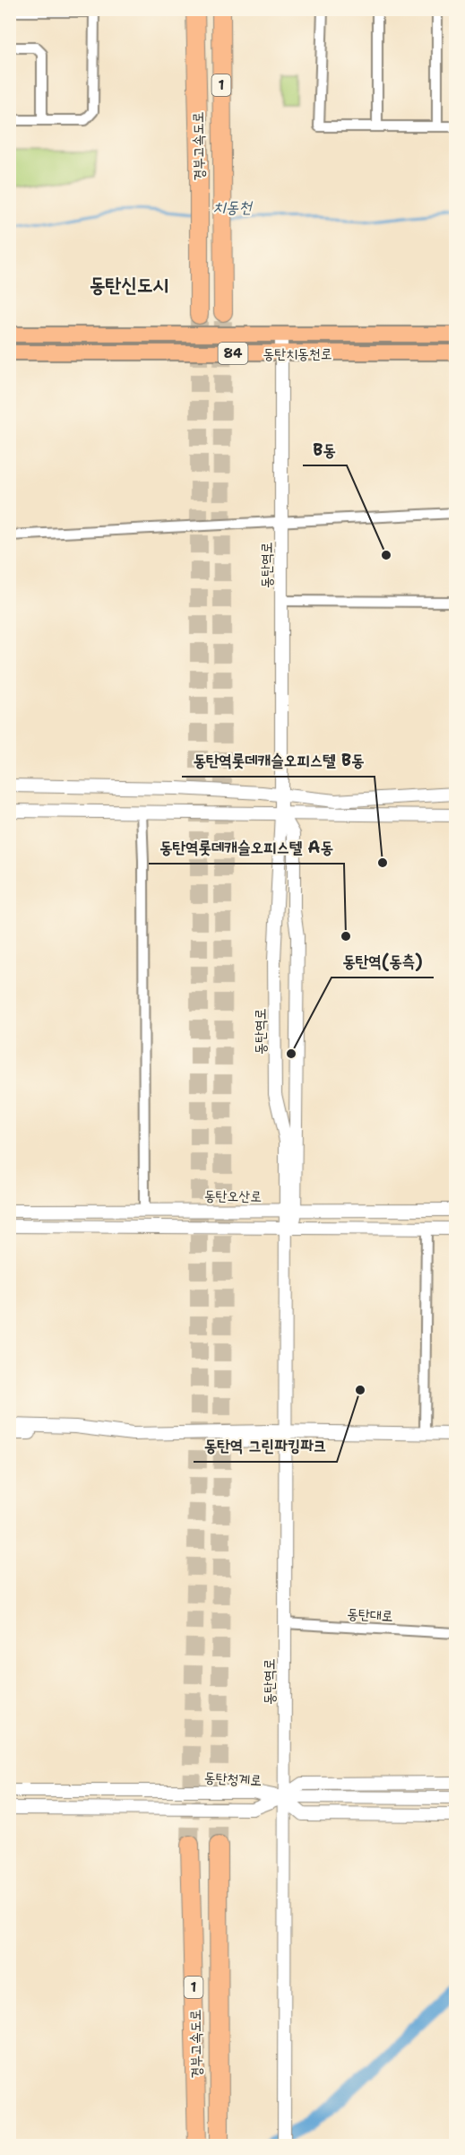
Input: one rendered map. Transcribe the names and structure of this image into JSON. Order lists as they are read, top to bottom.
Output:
{
  "streets": {
    "highway": ["1", "경부고속도로"],
    "main road": ["84", "동탄치동천로"],
    "street": [
      "동탄역로",
      "동탄오산로",
      "동탄대로",
      "동탄청계로"
    ]
  },
  "crossings": [
    ["동탄치동천로", "동탄역로"],
    ["동탄역로", "동탄오산로"],
    ["동탄역로", "동탄대로"],
    ["동탄역로", "동탄청계로"]
  ],
  "districts": ["동탄신도시"],
  "water": ["치동천"],
  "places": [
    "B동",
    "동탄역롯데캐슬오피스텔 B동",
    "동탄역롯데캐슬오피스텔 A동",
    "동탄역(동측)",
    "동탄역 그린파킹파크"
  ]
}
